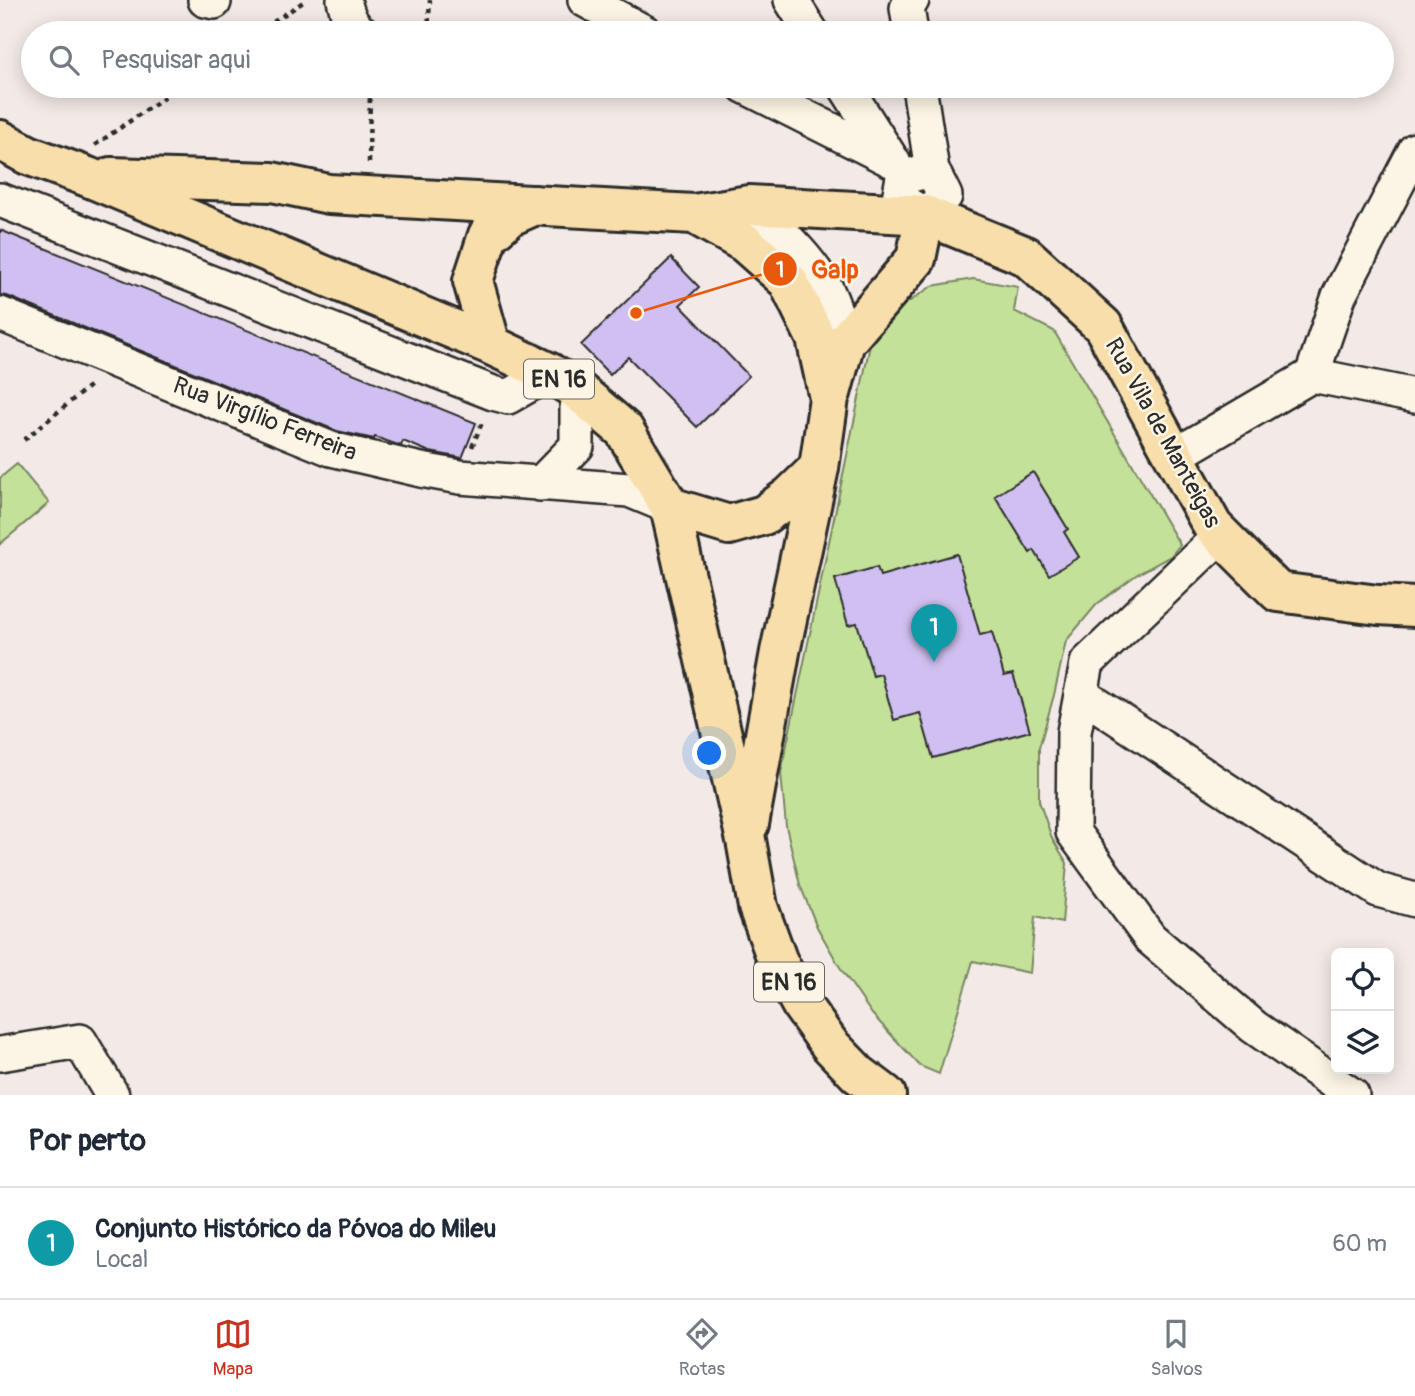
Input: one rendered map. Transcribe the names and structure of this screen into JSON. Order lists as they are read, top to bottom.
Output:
{
  "streets": {
    "main road": ["EN 16", "Rua Vila de Manteigas"],
    "street": ["Rua Virgílio Ferreira"]
  },
  "crossings": [
    ["EN 16", "Rua Virgílio Ferreira"],
    ["EN 16", "Rua Vila de Manteigas"]
  ],
  "places": ["Galp"],
  "page": {
    "search": "Pesquisar aqui",
    "pins": "1",
    "heading": "Por perto",
    "list": [
      {
        "mark": "1",
        "name": "Conjunto Histórico da Póvoa do Mileu",
        "note": "Local",
        "value": "60 m"
      }
    ],
    "nav": ["Mapa", "Rotas", "Salvos"]
  }
}
